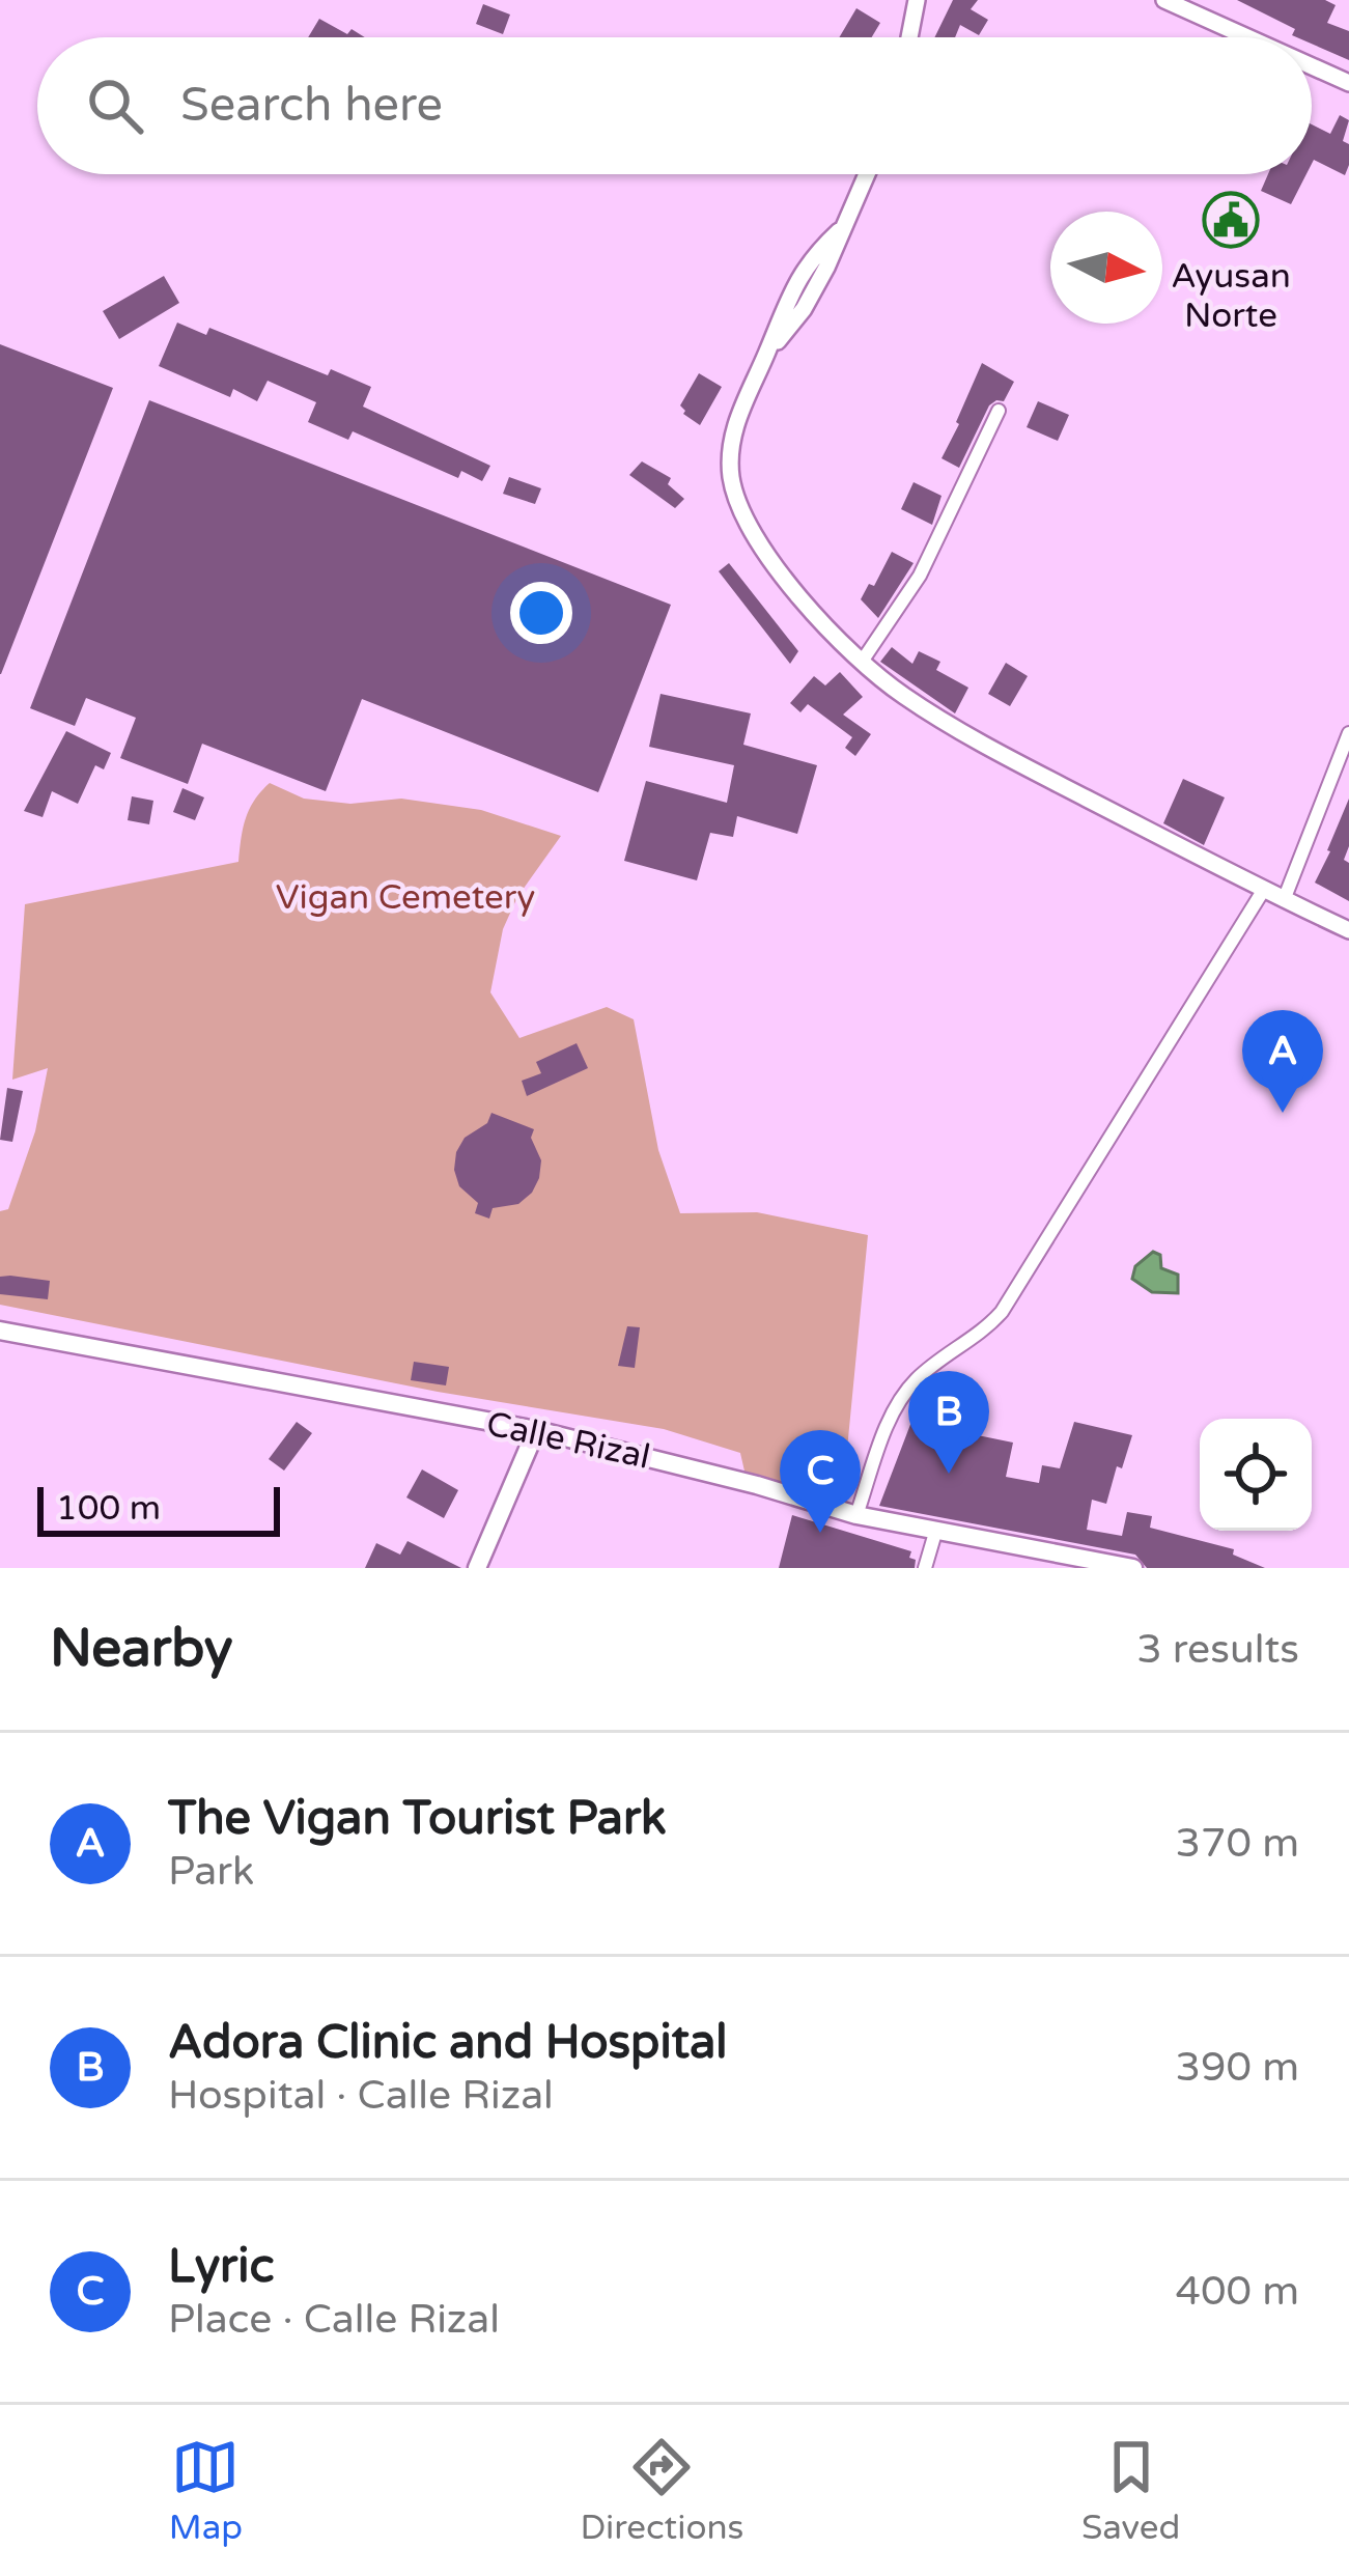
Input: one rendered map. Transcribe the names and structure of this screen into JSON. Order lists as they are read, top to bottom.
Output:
{
  "streets": {
    "main road": ["Calle Rizal"]
  },
  "parks": ["Vigan Cemetery"],
  "places": {
    "public building": ["Ayusan Norte"]
  },
  "scale_bar": "100 m",
  "north": "right",
  "page": {
    "search": "Search here",
    "pins": ["A", "B", "C"],
    "scale": "100 m",
    "heading": ["Nearby", "3 results"],
    "list": [
      {
        "mark": "A",
        "name": "The Vigan Tourist Park",
        "note": "Park",
        "value": "370 m"
      },
      {
        "mark": "B",
        "name": "Adora Clinic and Hospital",
        "note": "Hospital · Calle Rizal",
        "value": "390 m"
      },
      {
        "mark": "C",
        "name": "Lyric",
        "note": "Place · Calle Rizal",
        "value": "400 m"
      }
    ],
    "nav": ["Map", "Directions", "Saved"]
  }
}
